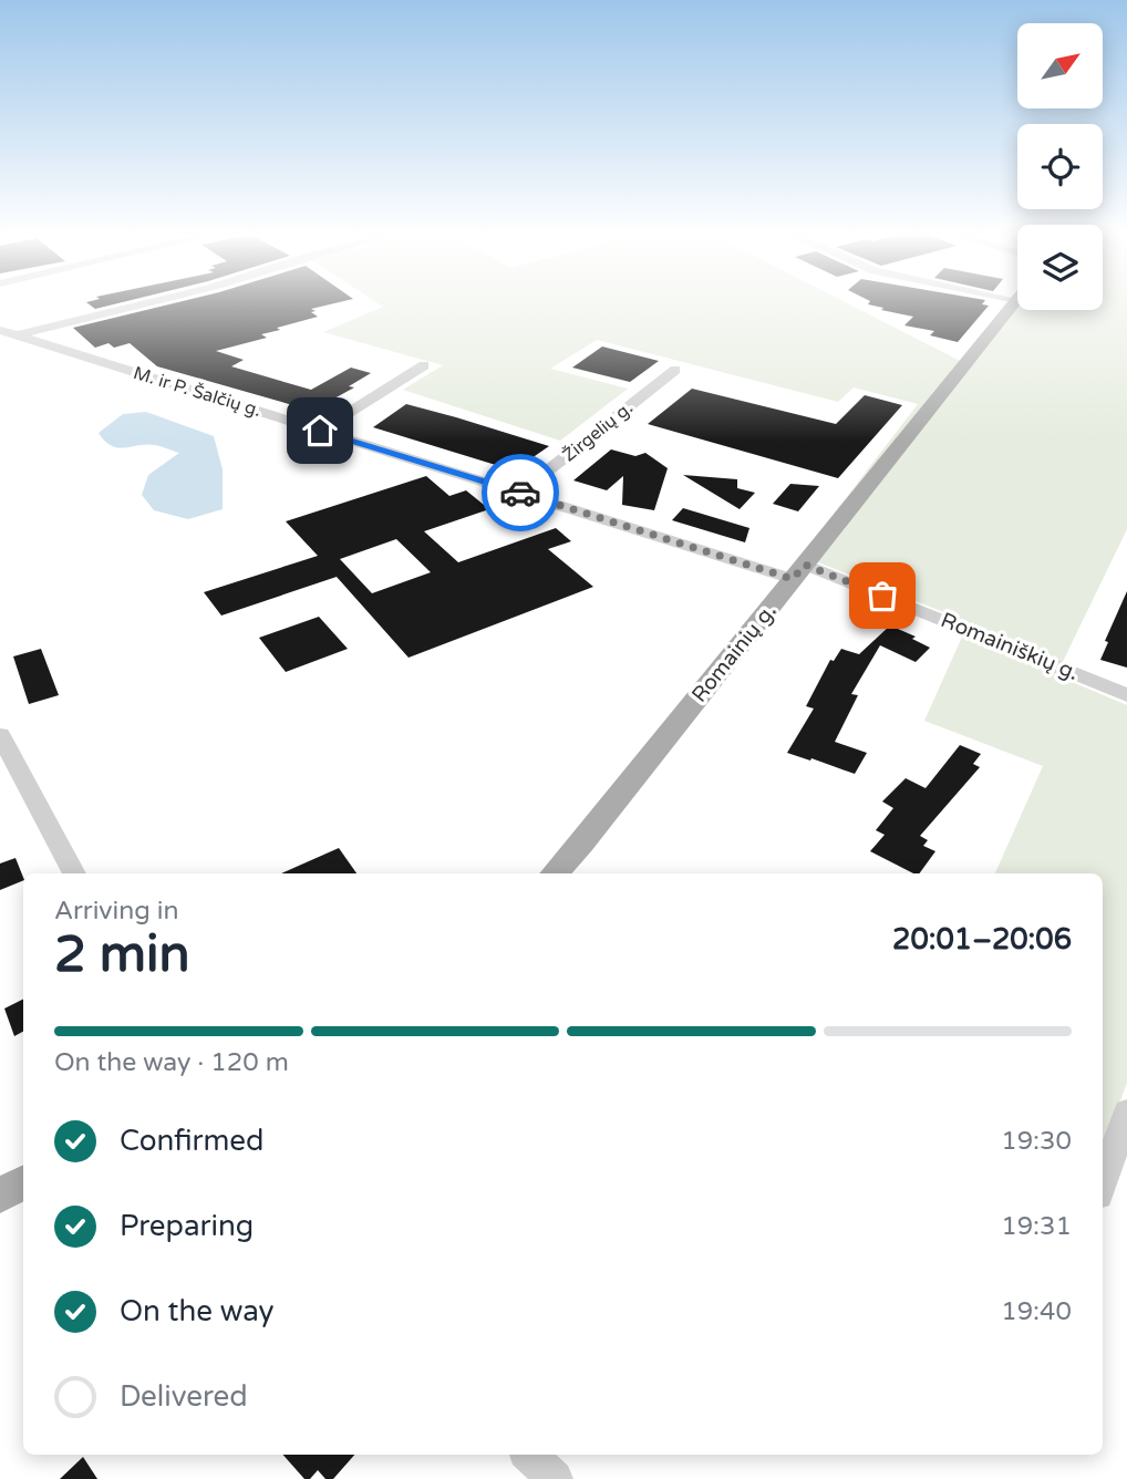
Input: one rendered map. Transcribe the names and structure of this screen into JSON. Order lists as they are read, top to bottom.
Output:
{
  "streets": {
    "main road": ["Romainių g."],
    "street": ["M. ir P. Šalčių g.", "Žirgelių g.", "Romainiškių g."]
  },
  "crossings": [
    ["M. ir P. Šalčių g.", "Žirgelių g."],
    ["M. ir P. Šalčių g.", "Romainiškių g."],
    ["M. ir P. Šalčių g.", "Romainių g."],
    ["Romainiškių g.", "Romainių g."]
  ],
  "north": "top right",
  "page": {
    "heading": ["2 min", "Arriving in", "20:01–20:06"],
    "bar": "On the way · 120 m",
    "list": [
      ["Confirmed", "19:30"],
      ["Preparing", "19:31"],
      ["On the way", "19:40"],
      "Delivered"
    ]
  }
}
